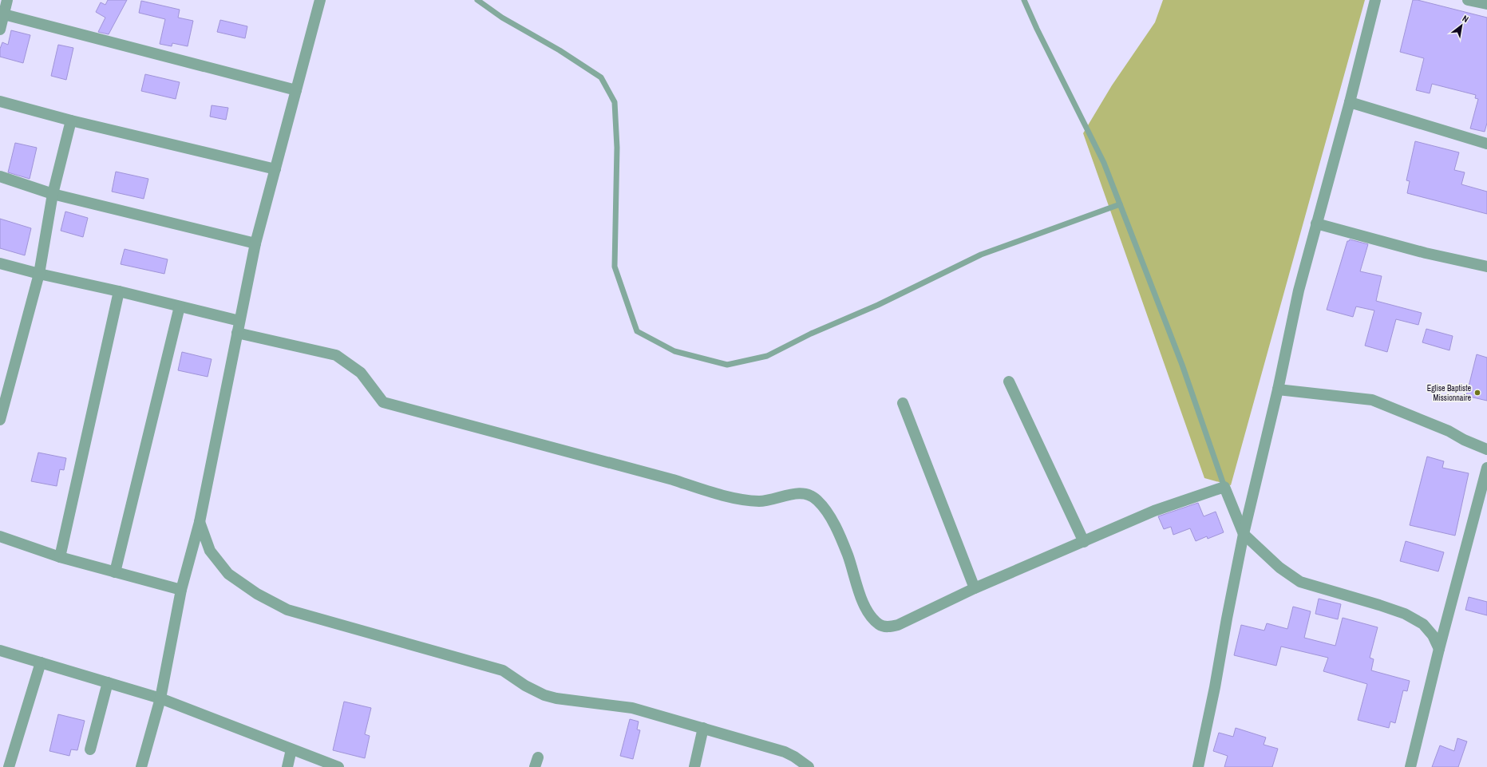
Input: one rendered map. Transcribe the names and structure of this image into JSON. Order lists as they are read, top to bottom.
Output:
{
  "places": ["Eglise Baptiste Missionnaire"],
  "north": "top right"
}
